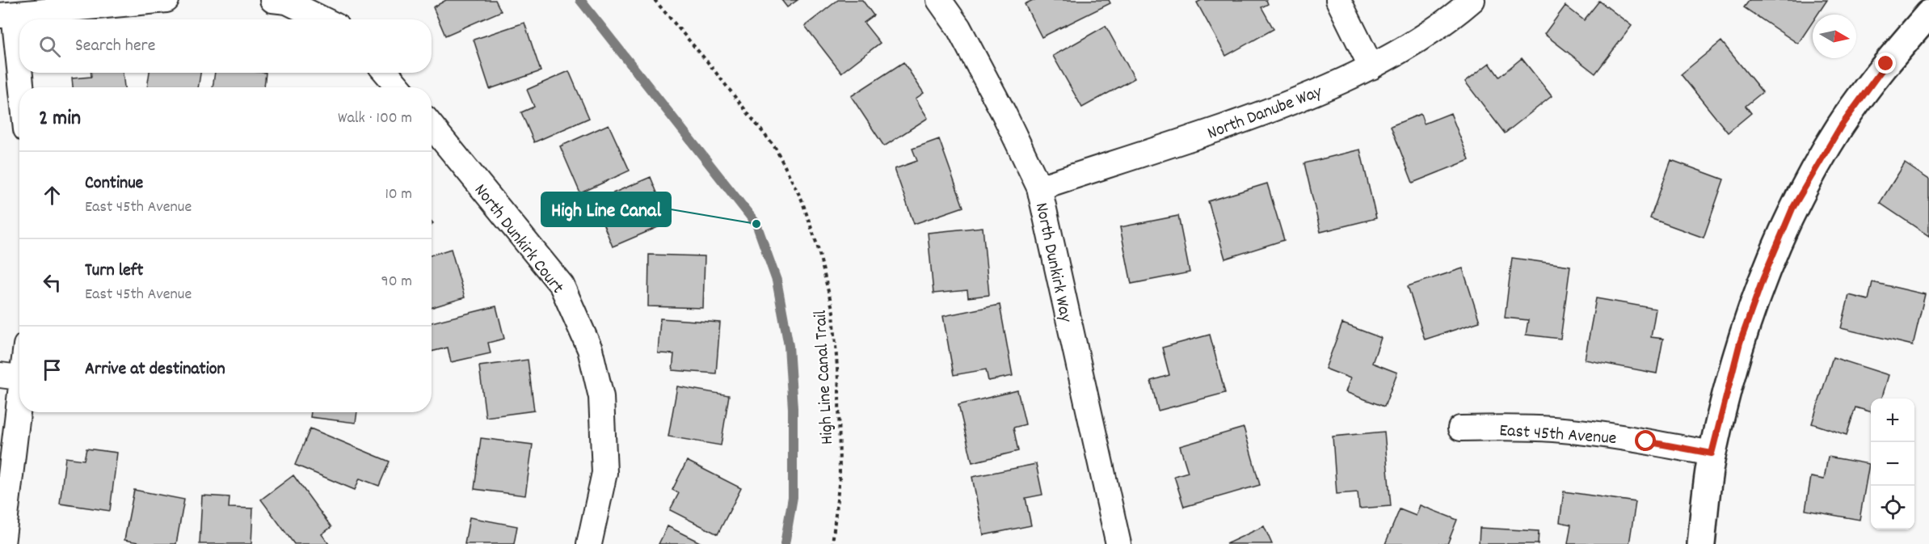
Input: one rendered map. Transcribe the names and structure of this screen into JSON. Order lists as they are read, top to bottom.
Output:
{
  "streets": {
    "street": [
      "North Danube Way",
      "North Dunkirk Court",
      "North Dunkirk Way",
      "East 45th Avenue"
    ],
    "path": ["High Line Canal Trail"]
  },
  "crossings": [
    ["North Danube Way", "North Dunkirk Way"]
  ],
  "places": ["High Line Canal"],
  "north": "right",
  "page": {
    "search": "Search here",
    "heading": ["2 min", "Walk · 100 m"],
    "list": [
      ["Continue", "East 45th Avenue", "10 m"],
      ["Turn left", "East 45th Avenue", "90 m"],
      "Arrive at destination"
    ],
    "map_buttons": ["+", "−"]
  }
}
